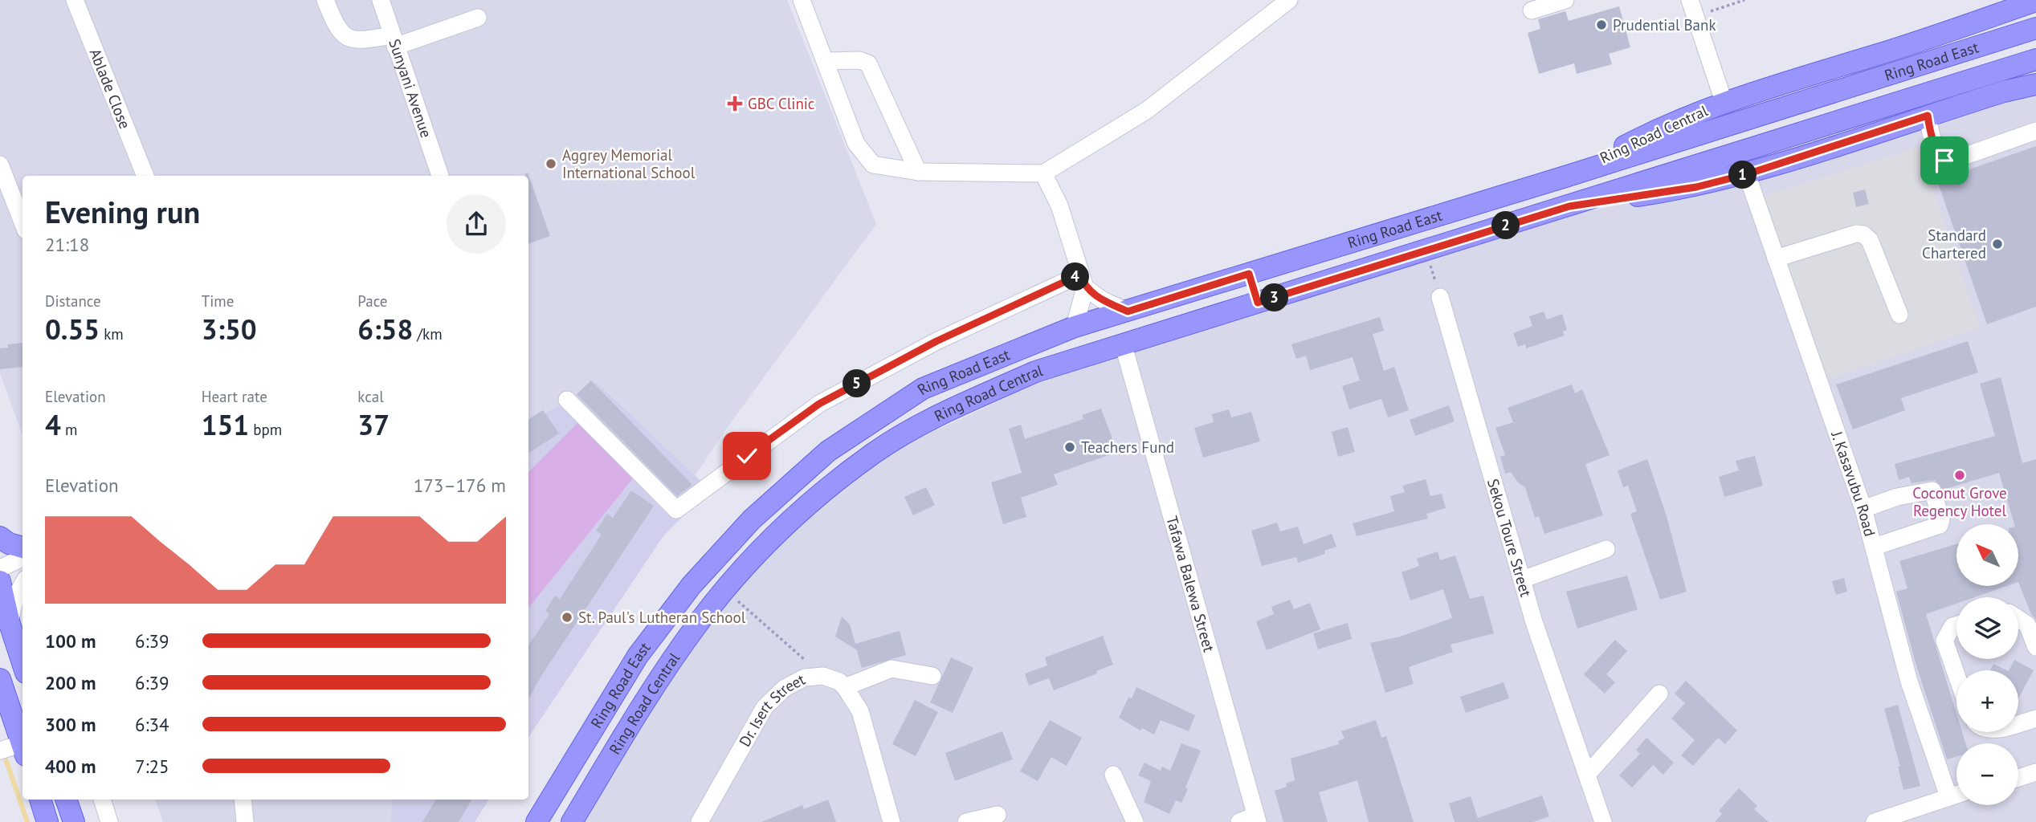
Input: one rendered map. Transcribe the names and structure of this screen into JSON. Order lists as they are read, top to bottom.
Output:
{
  "streets": {
    "main road": ["Ring Road East", "Ring Road Central"],
    "street": [
      "Sunyani Avenue",
      "Ablade Close",
      "J. Kasavubu Road",
      "Sekou Toure Street",
      "Tafawa Balewa Street",
      "Dr. Isert Street"
    ]
  },
  "crossings": [
    ["Ring Road East", "Ring Road Central"],
    ["Ring Road Central", "J. Kasavubu Road"],
    ["Ring Road Central", "Tafawa Balewa Street"]
  ],
  "places": {
    "other": [
      "Prudential Bank",
      "Aggrey Memorial International School",
      "Standard Chartered",
      "Teachers Fund",
      "Coconut Grove Regency Hotel",
      "St. Paul's Lutheran School"
    ],
    "health": ["GBC Clinic"]
  },
  "north": "top left",
  "page": {
    "pins": [
      "1",
      "2",
      "4",
      "3",
      "5"
    ],
    "heading": ["Evening run", "21:18"],
    "stats": [
      ["Distance", "0.55 km"],
      ["Time", "3:50"],
      ["Pace", "6:58 /km"],
      ["Elevation", "4 m"],
      ["Heart rate", "151 bpm"],
      ["kcal", "37"]
    ],
    "chart": ["Elevation", "173–176 m"],
    "map_buttons": ["+", "−"],
    "list": [
      {
        "name": "100 m",
        "note": "6:39"
      },
      {
        "name": "200 m",
        "note": "6:39"
      },
      {
        "name": "300 m",
        "note": "6:34"
      },
      {
        "name": "400 m",
        "note": "7:25"
      }
    ]
  }
}
